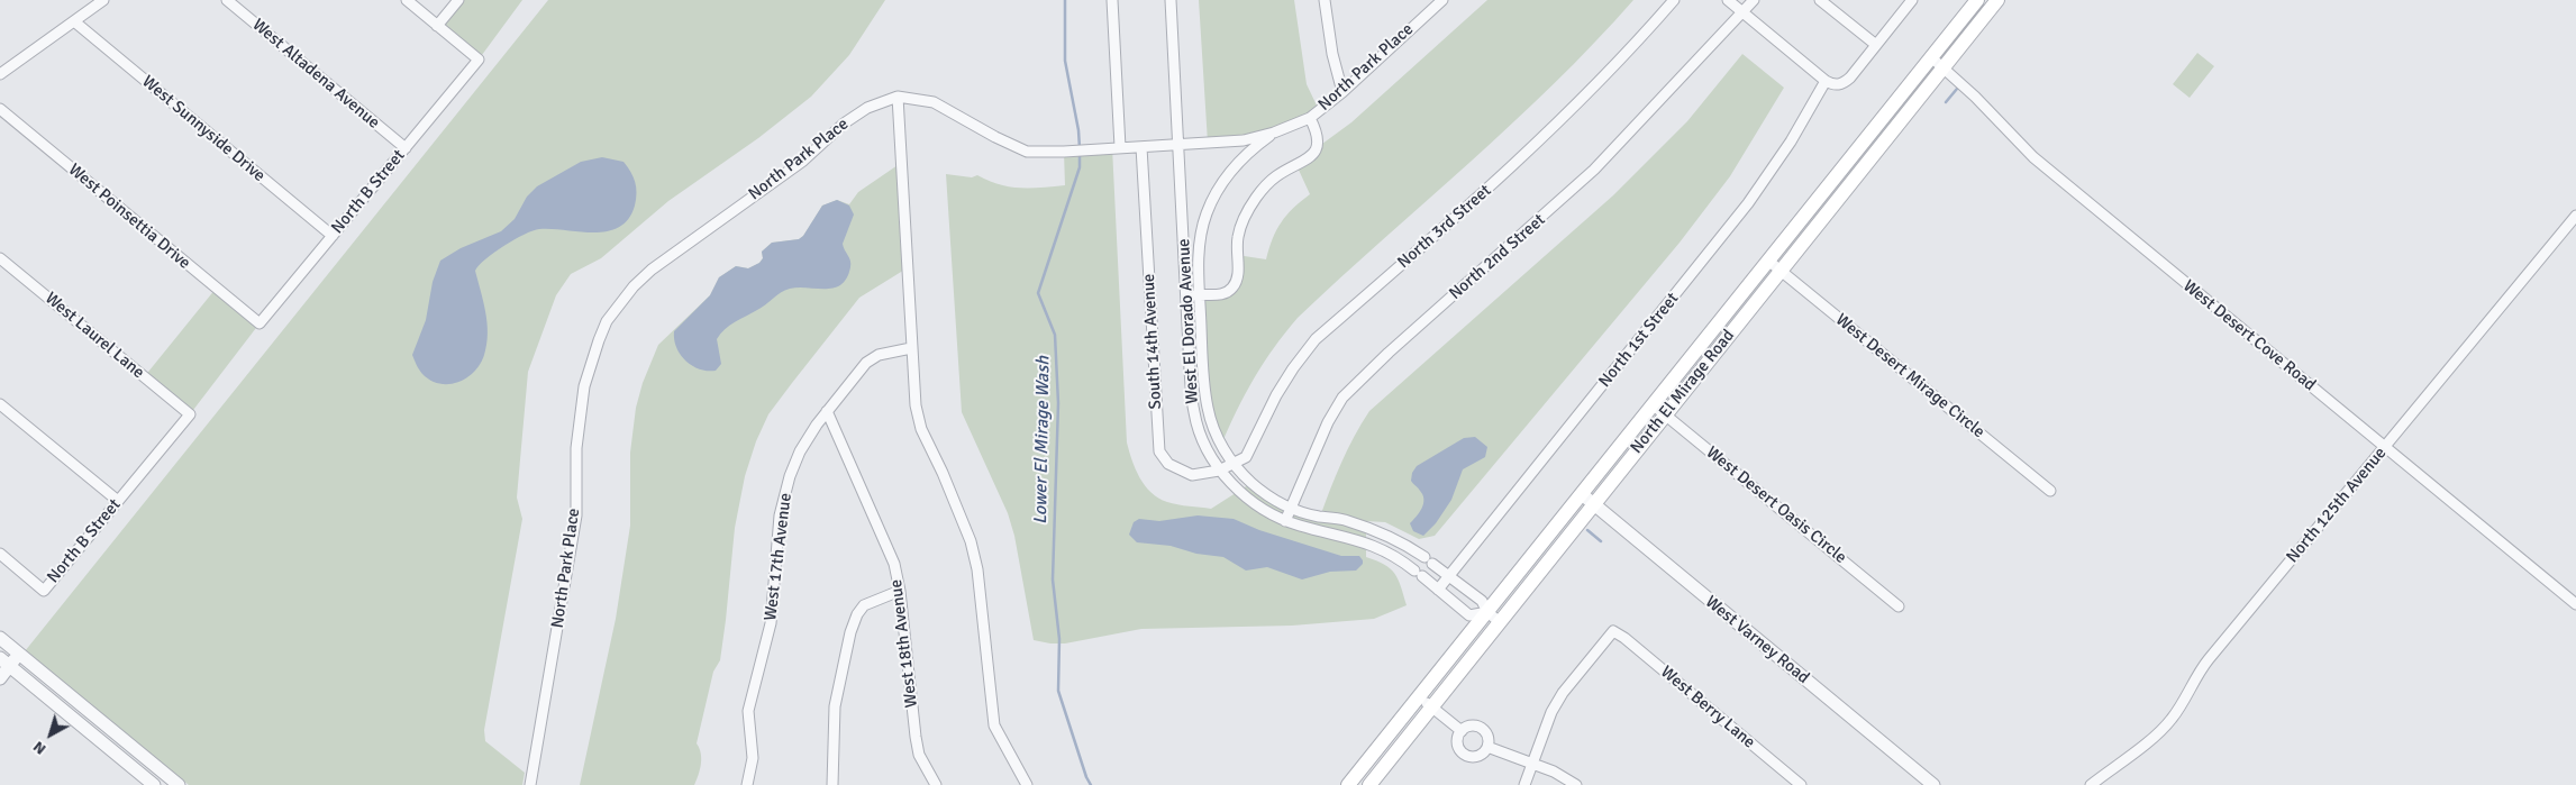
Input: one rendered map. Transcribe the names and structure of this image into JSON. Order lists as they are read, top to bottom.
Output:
{
  "streets": {
    "main road": ["North El Mirage Road"],
    "street": [
      "North Park Place",
      "West Altadena Avenue",
      "West Sunnyside Drive",
      "North B Street",
      "West Poinsettia Drive",
      "North 3rd Street",
      "North 2nd Street",
      "West El Dorado Avenue",
      "West Laurel Lane",
      "West Desert Cove Road",
      "North 1st Street",
      "South 14th Avenue",
      "West Desert Mirage Circle",
      "West Desert Oasis Circle",
      "North 125th Avenue",
      "West 17th Avenue",
      "West Varney Road",
      "West 18th Avenue",
      "West Berry Lane"
    ]
  },
  "crossings": [
    ["North Park Place", "West El Dorado Avenue"],
    ["North Park Place", "South 14th Avenue"],
    ["West Altadena Avenue", "North B Street"],
    ["West Sunnyside Drive", "North B Street"],
    ["North B Street", "West Poinsettia Drive"],
    ["North B Street", "West Laurel Lane"],
    ["North 3rd Street", "West El Dorado Avenue"],
    ["North 3rd Street", "South 14th Avenue"],
    ["North 2nd Street", "West El Dorado Avenue"],
    ["West El Dorado Avenue", "North 1st Street"],
    ["West El Dorado Avenue", "South 14th Avenue"],
    ["West El Dorado Avenue", "North El Mirage Road"],
    ["West Desert Cove Road", "North El Mirage Road"],
    ["West Desert Cove Road", "North 125th Avenue"],
    ["West Desert Mirage Circle", "North El Mirage Road"],
    ["North El Mirage Road", "West Desert Oasis Circle"],
    ["North El Mirage Road", "West Varney Road"],
    ["West 17th Avenue", "West 18th Avenue"]
  ],
  "water": ["Lower El Mirage Wash"],
  "north": "bottom left"
}
